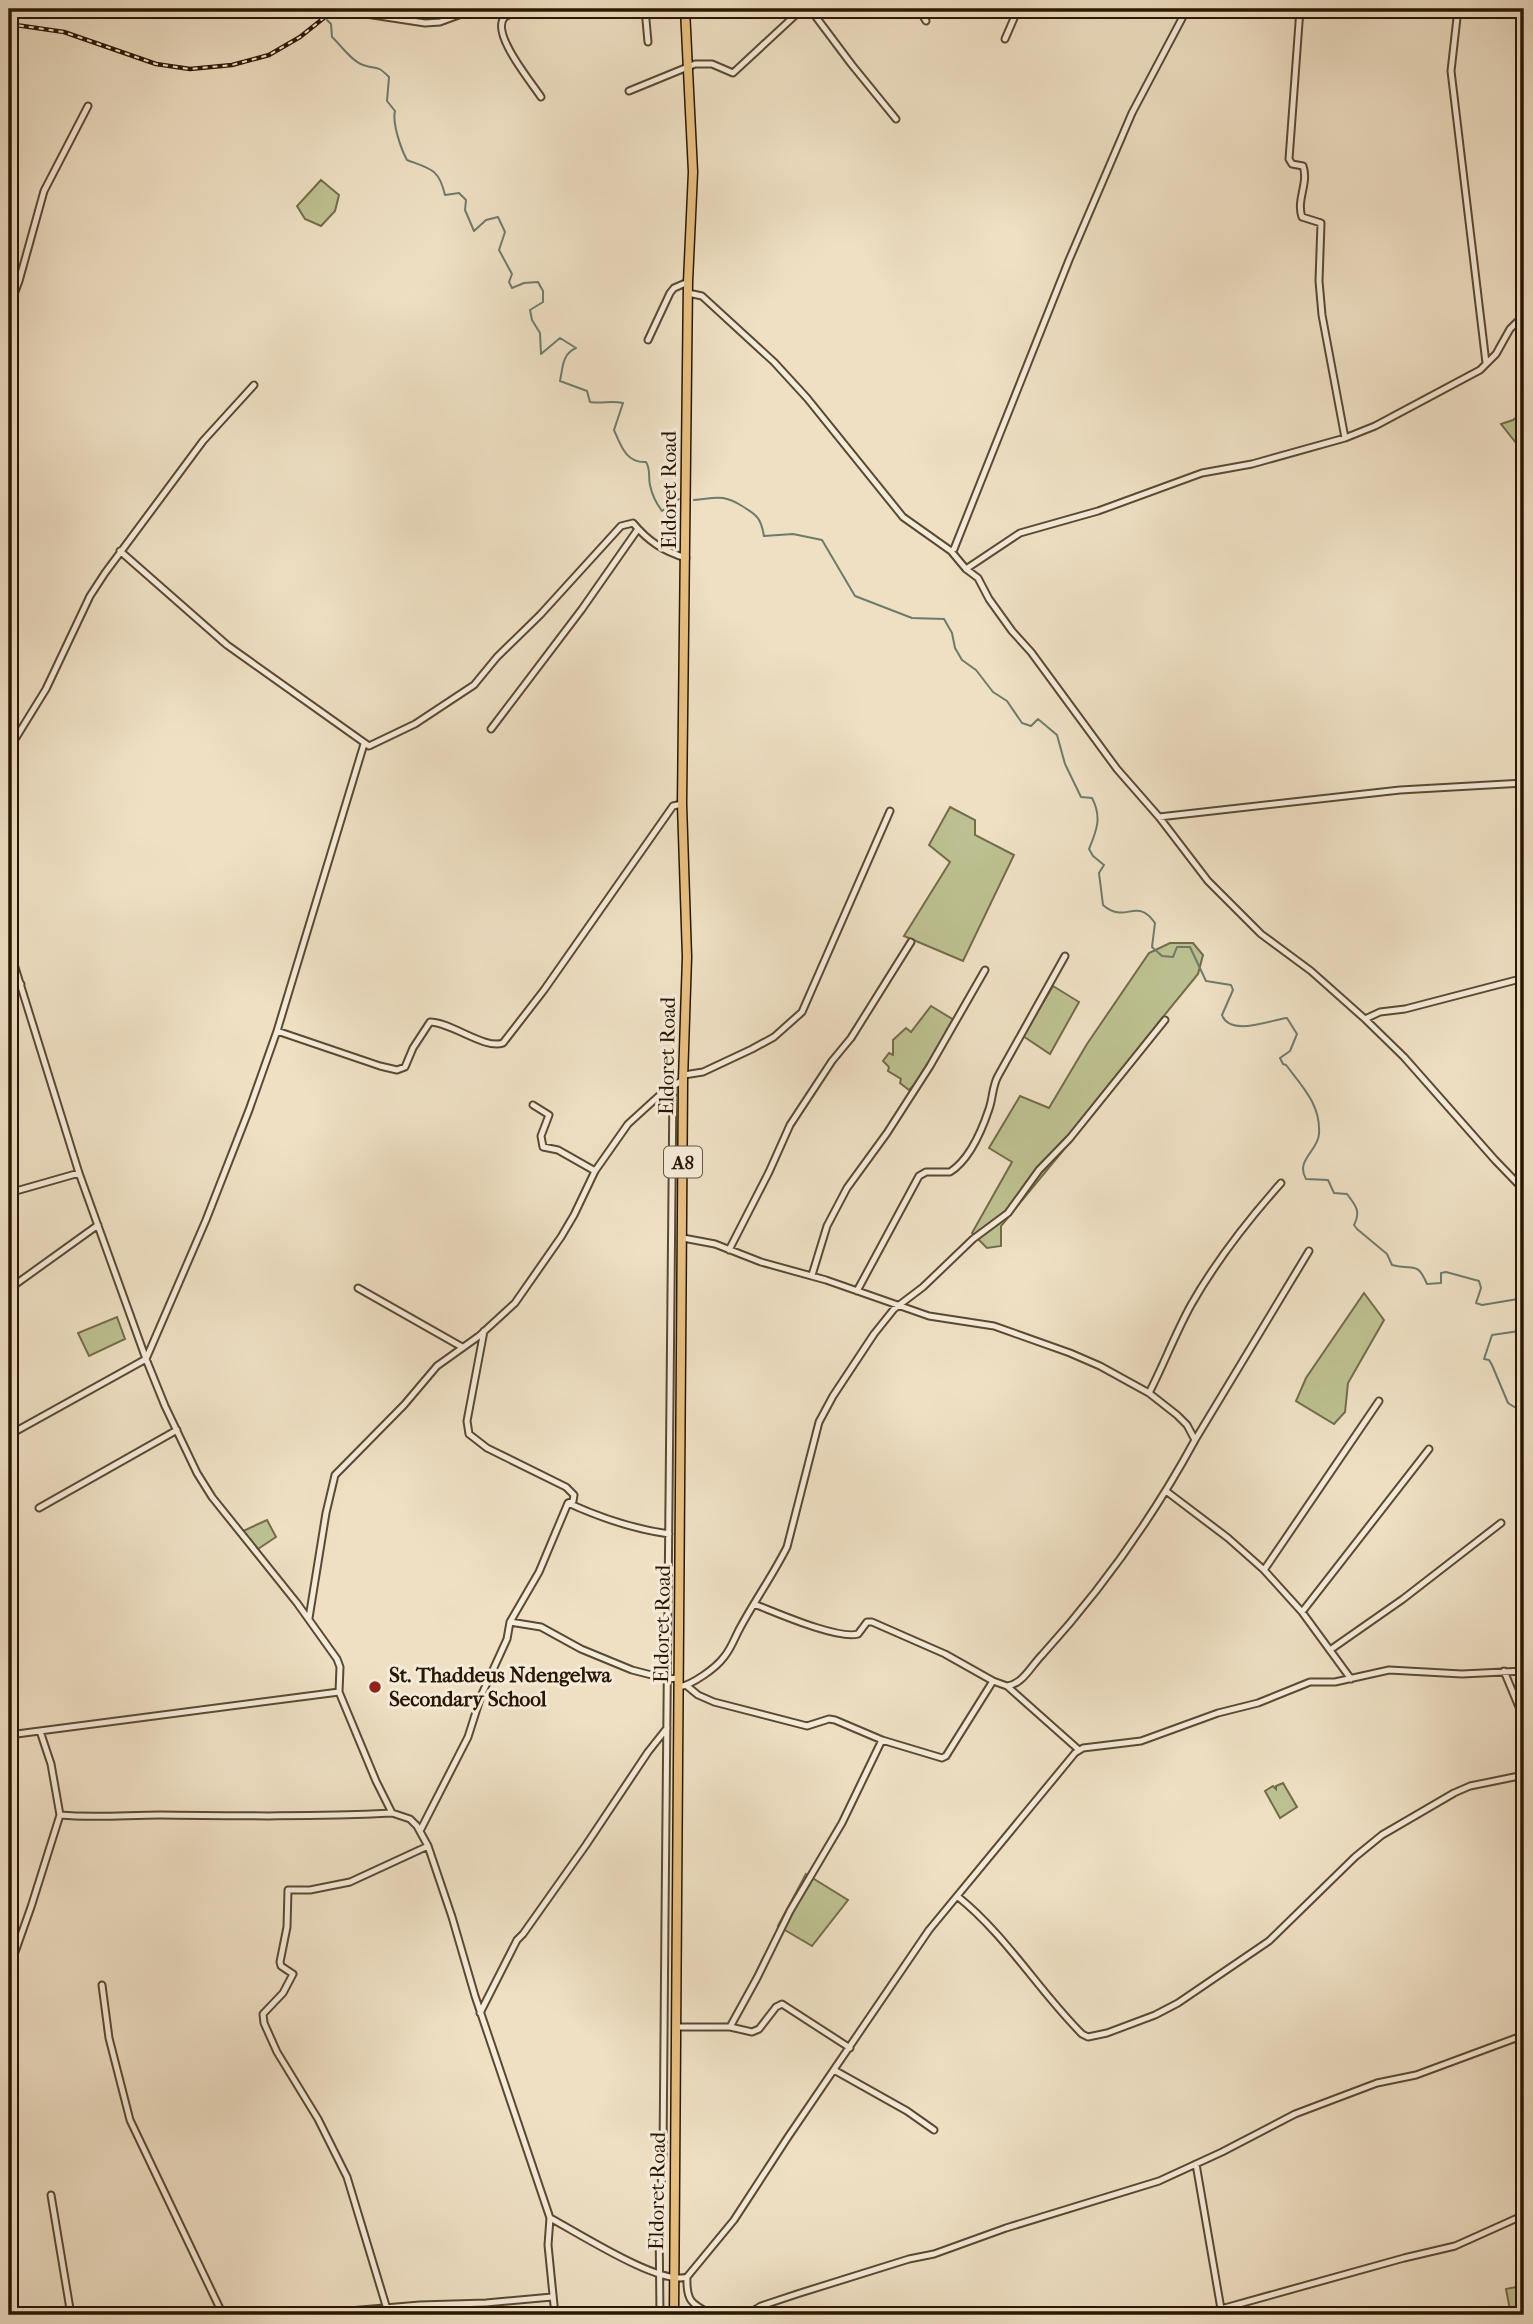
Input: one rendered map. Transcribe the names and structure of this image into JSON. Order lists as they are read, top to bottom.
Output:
{
  "streets": {
    "highway": ["Eldoret Road", "A8"]
  },
  "places": ["St. Thaddeus Ndengelwa Secondary School"]
}
